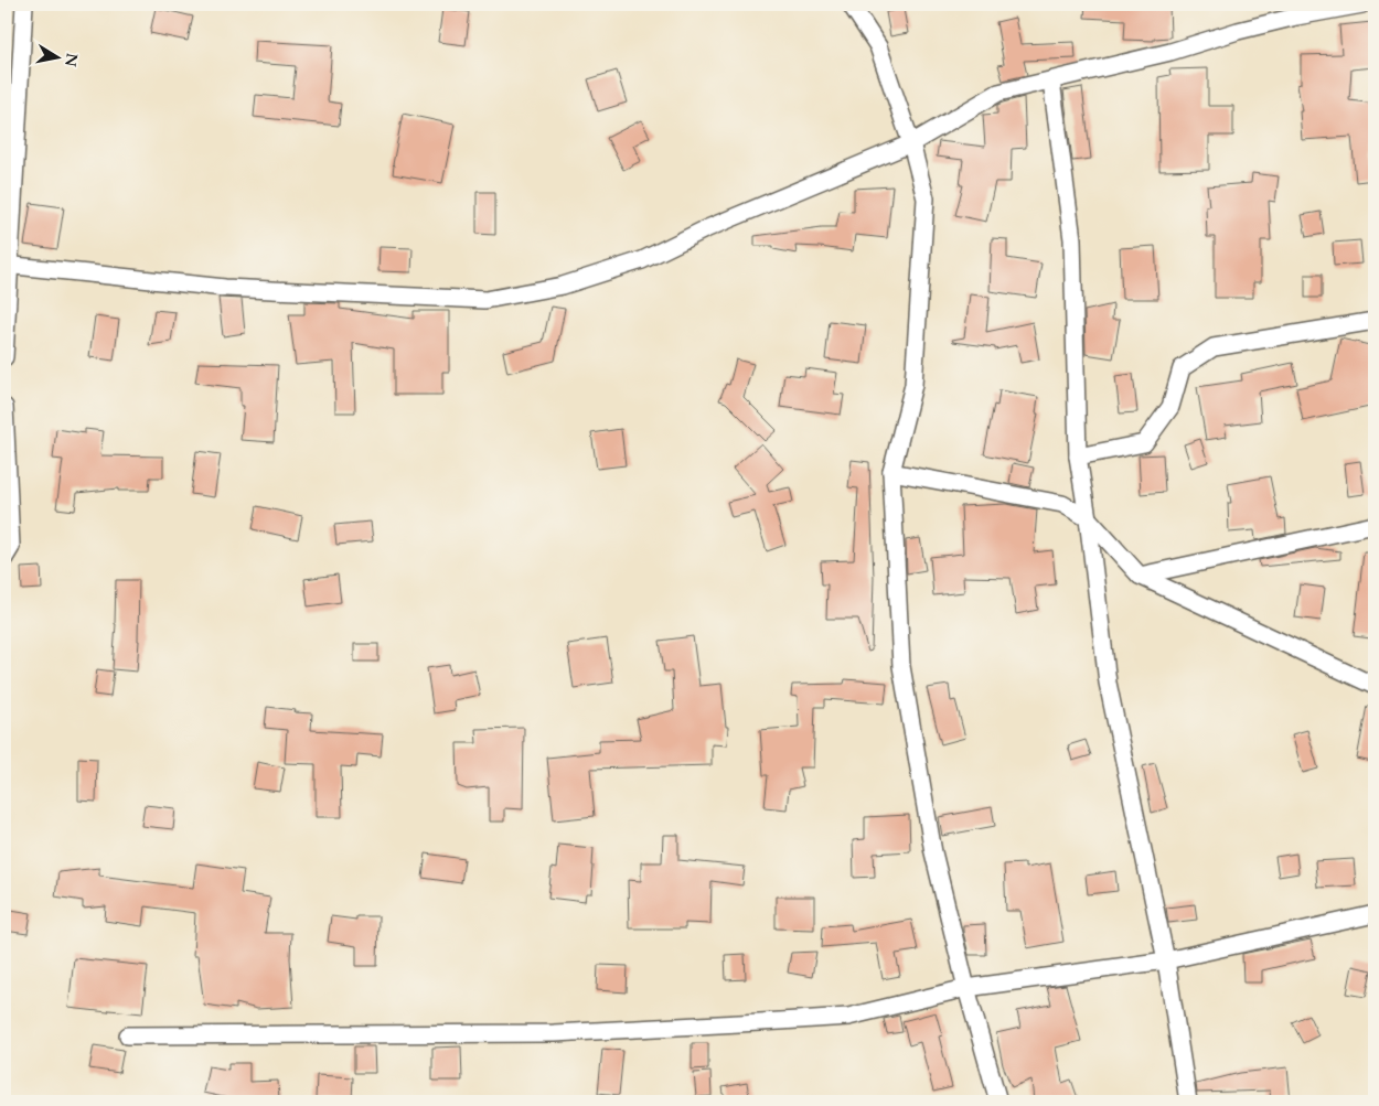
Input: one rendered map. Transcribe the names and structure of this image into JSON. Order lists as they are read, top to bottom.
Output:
{
  "north": "right"
}
